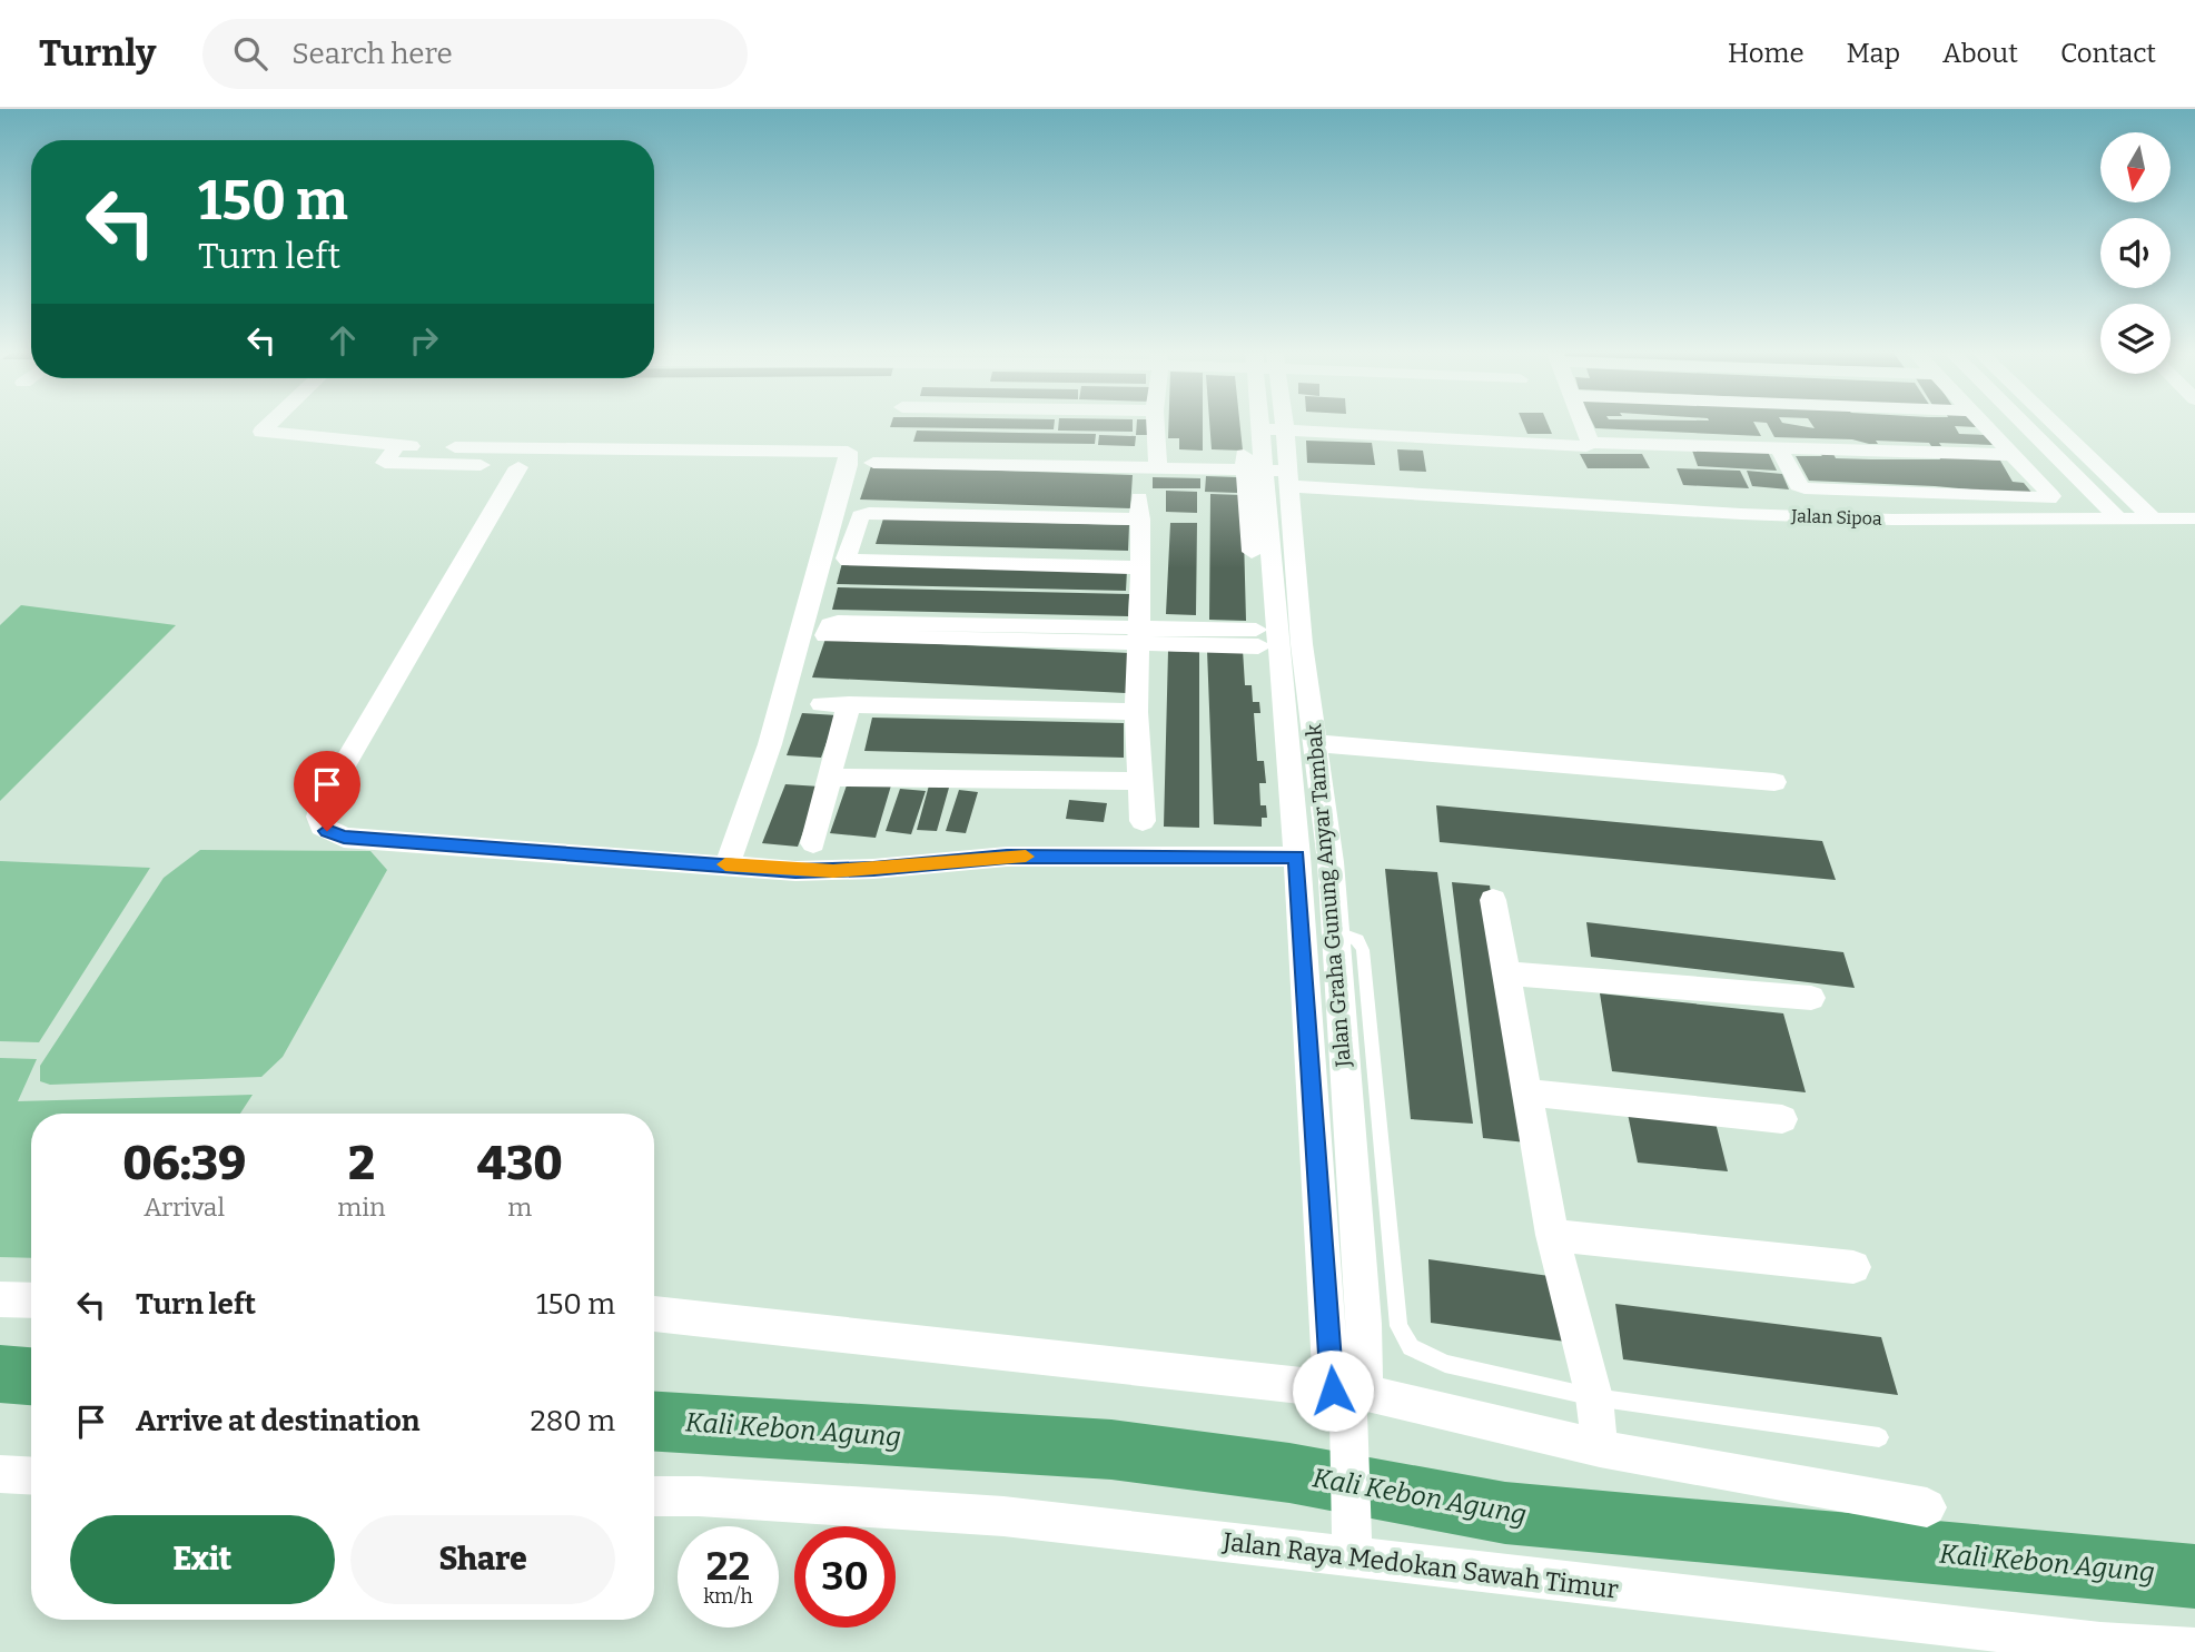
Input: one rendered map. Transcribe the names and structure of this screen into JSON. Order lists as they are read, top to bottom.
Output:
{
  "streets": {
    "street": ["Jalan Sipoa", "Jalan Graha Gunung Anyar Tambak", "Jalan Raya Medokan Sawah Timur"]
  },
  "crossings": [
    ["Jalan Sipoa", "Jalan Graha Gunung Anyar Tambak"],
    ["Jalan Graha Gunung Anyar Tambak", "Jalan Raya Medokan Sawah Timur"]
  ],
  "water": ["Kali Kebon Agung"],
  "north": "bottom",
  "page": {
    "header": "Turnly",
    "search": "Search here",
    "nav": [
      "Home",
      "Map",
      "About",
      "Contact"
    ],
    "turn": ["150 m", "Turn left"],
    "eta": [
      "06:39",
      "Arrival",
      "2",
      "min",
      "430",
      "m"
    ],
    "list": [
      {
        "name": "Turn left",
        "value": "150 m"
      },
      {
        "name": "Arrive at destination",
        "value": "280 m"
      }
    ],
    "buttons": ["Exit", "Share"],
    "speed": "22 km/h",
    "limit": "30"
  }
}
